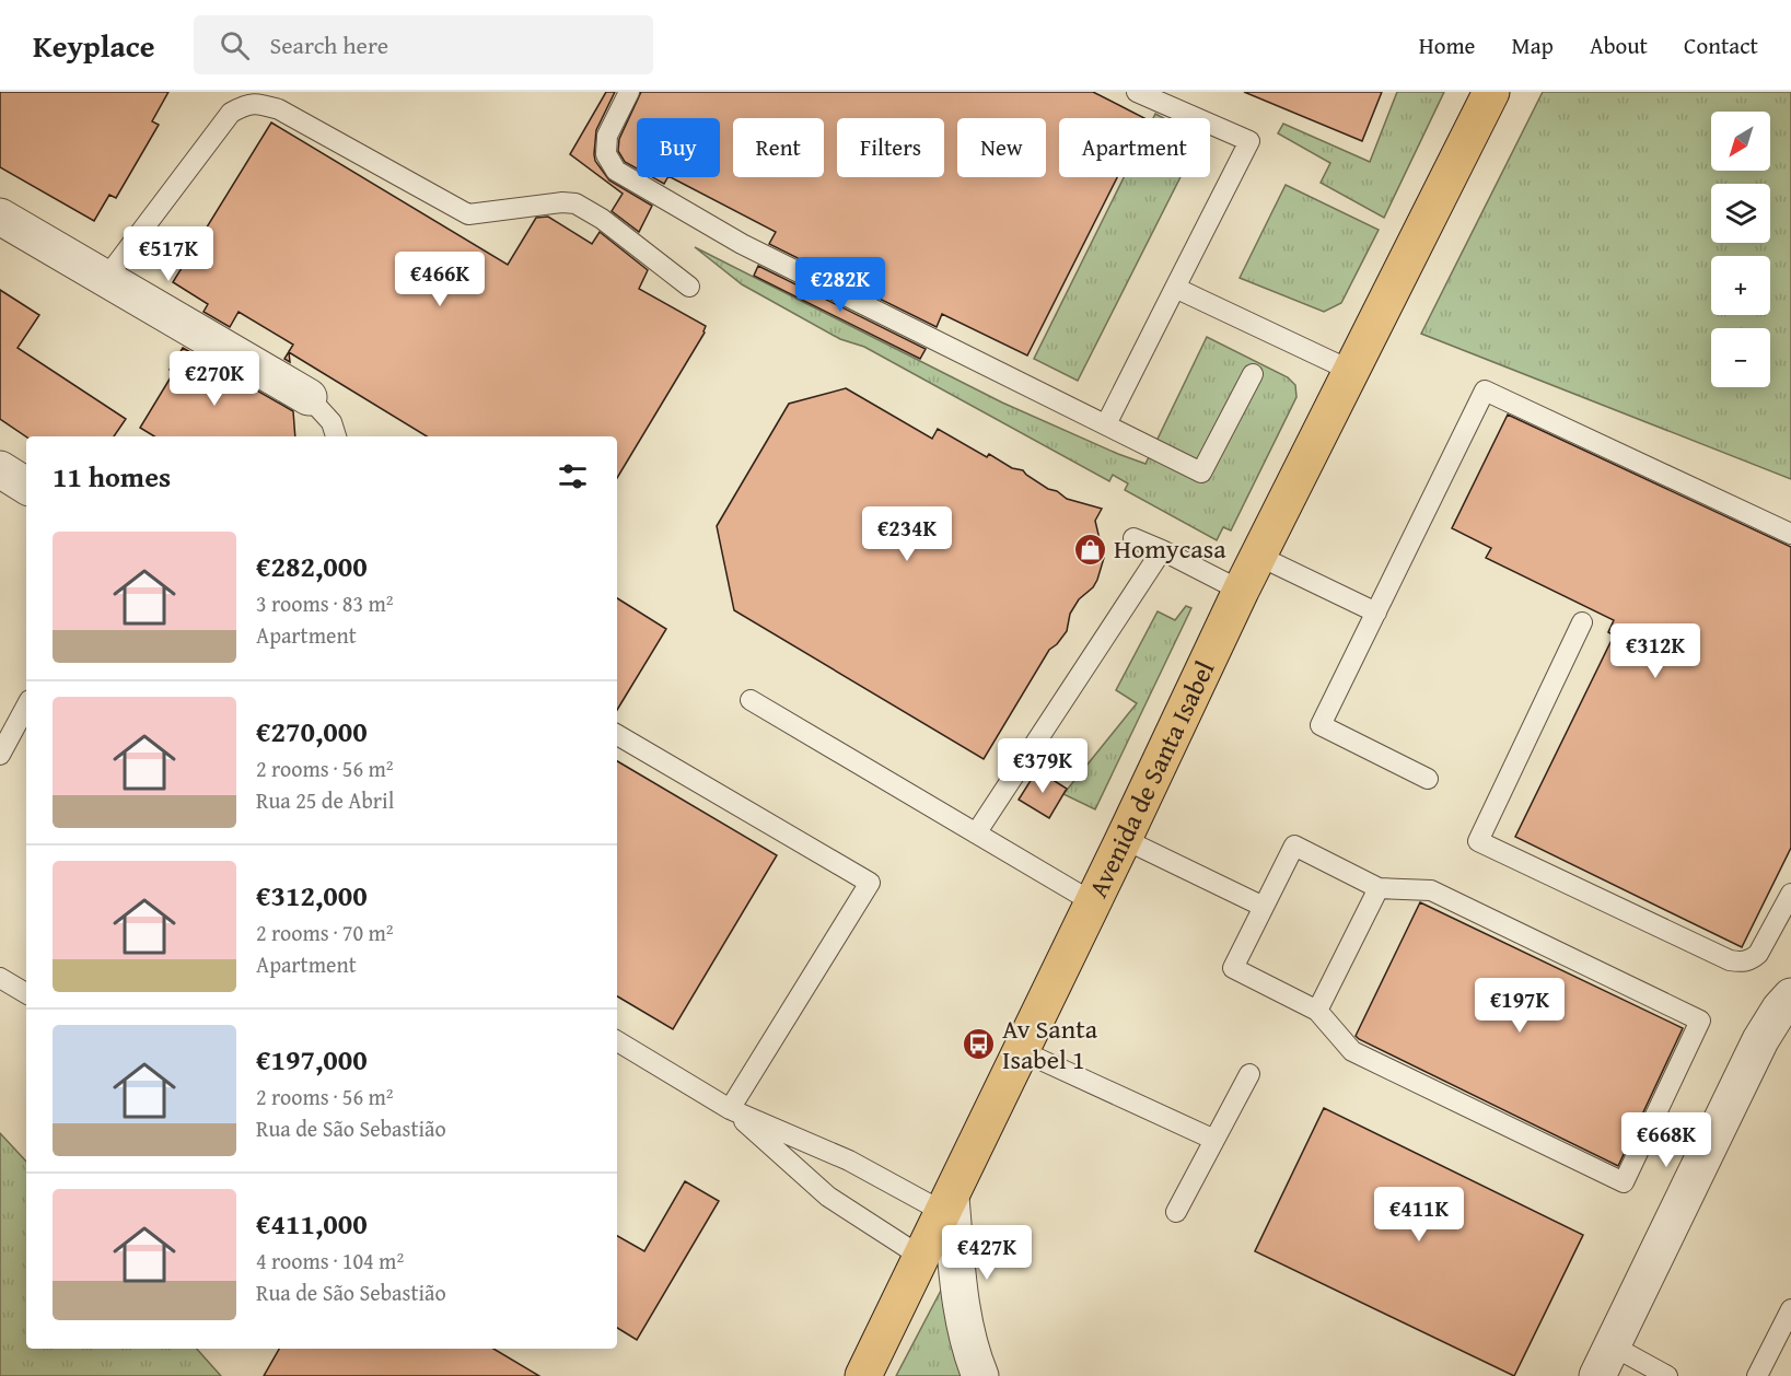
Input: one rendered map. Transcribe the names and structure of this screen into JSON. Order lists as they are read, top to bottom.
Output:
{
  "streets": {
    "main road": ["Avenida de Santa Isabel"]
  },
  "places": {
    "shop": ["Homycasa"],
    "bus stop": ["Av Santa Isabel 1"]
  },
  "north": "bottom left",
  "page": {
    "header": "Keyplace",
    "search": "Search here",
    "nav": [
      "Home",
      "Map",
      "About",
      "Contact"
    ],
    "map_buttons": ["+", "−"],
    "chip": [
      "Buy",
      "Rent",
      "Filters",
      "New",
      "Apartment"
    ],
    "price": [
      "€517K",
      "€466K",
      "€282K",
      "€270K",
      "€234K",
      "€312K",
      "€379K",
      "€197K",
      "€668K",
      "€411K",
      "€427K"
    ],
    "heading": "11 homes",
    "list": [
      {
        "name": "€282,000",
        "note": "3 rooms · 83 m² · Apartment"
      },
      {
        "name": "€270,000",
        "note": "2 rooms · 56 m² · Rua 25 de Abril"
      },
      {
        "name": "€312,000",
        "note": "2 rooms · 70 m² · Apartment"
      },
      {
        "name": "€197,000",
        "note": "2 rooms · 56 m² · Rua de São Sebastião"
      },
      {
        "name": "€411,000",
        "note": "4 rooms · 104 m² · Rua de São Sebastião"
      }
    ]
  }
}
